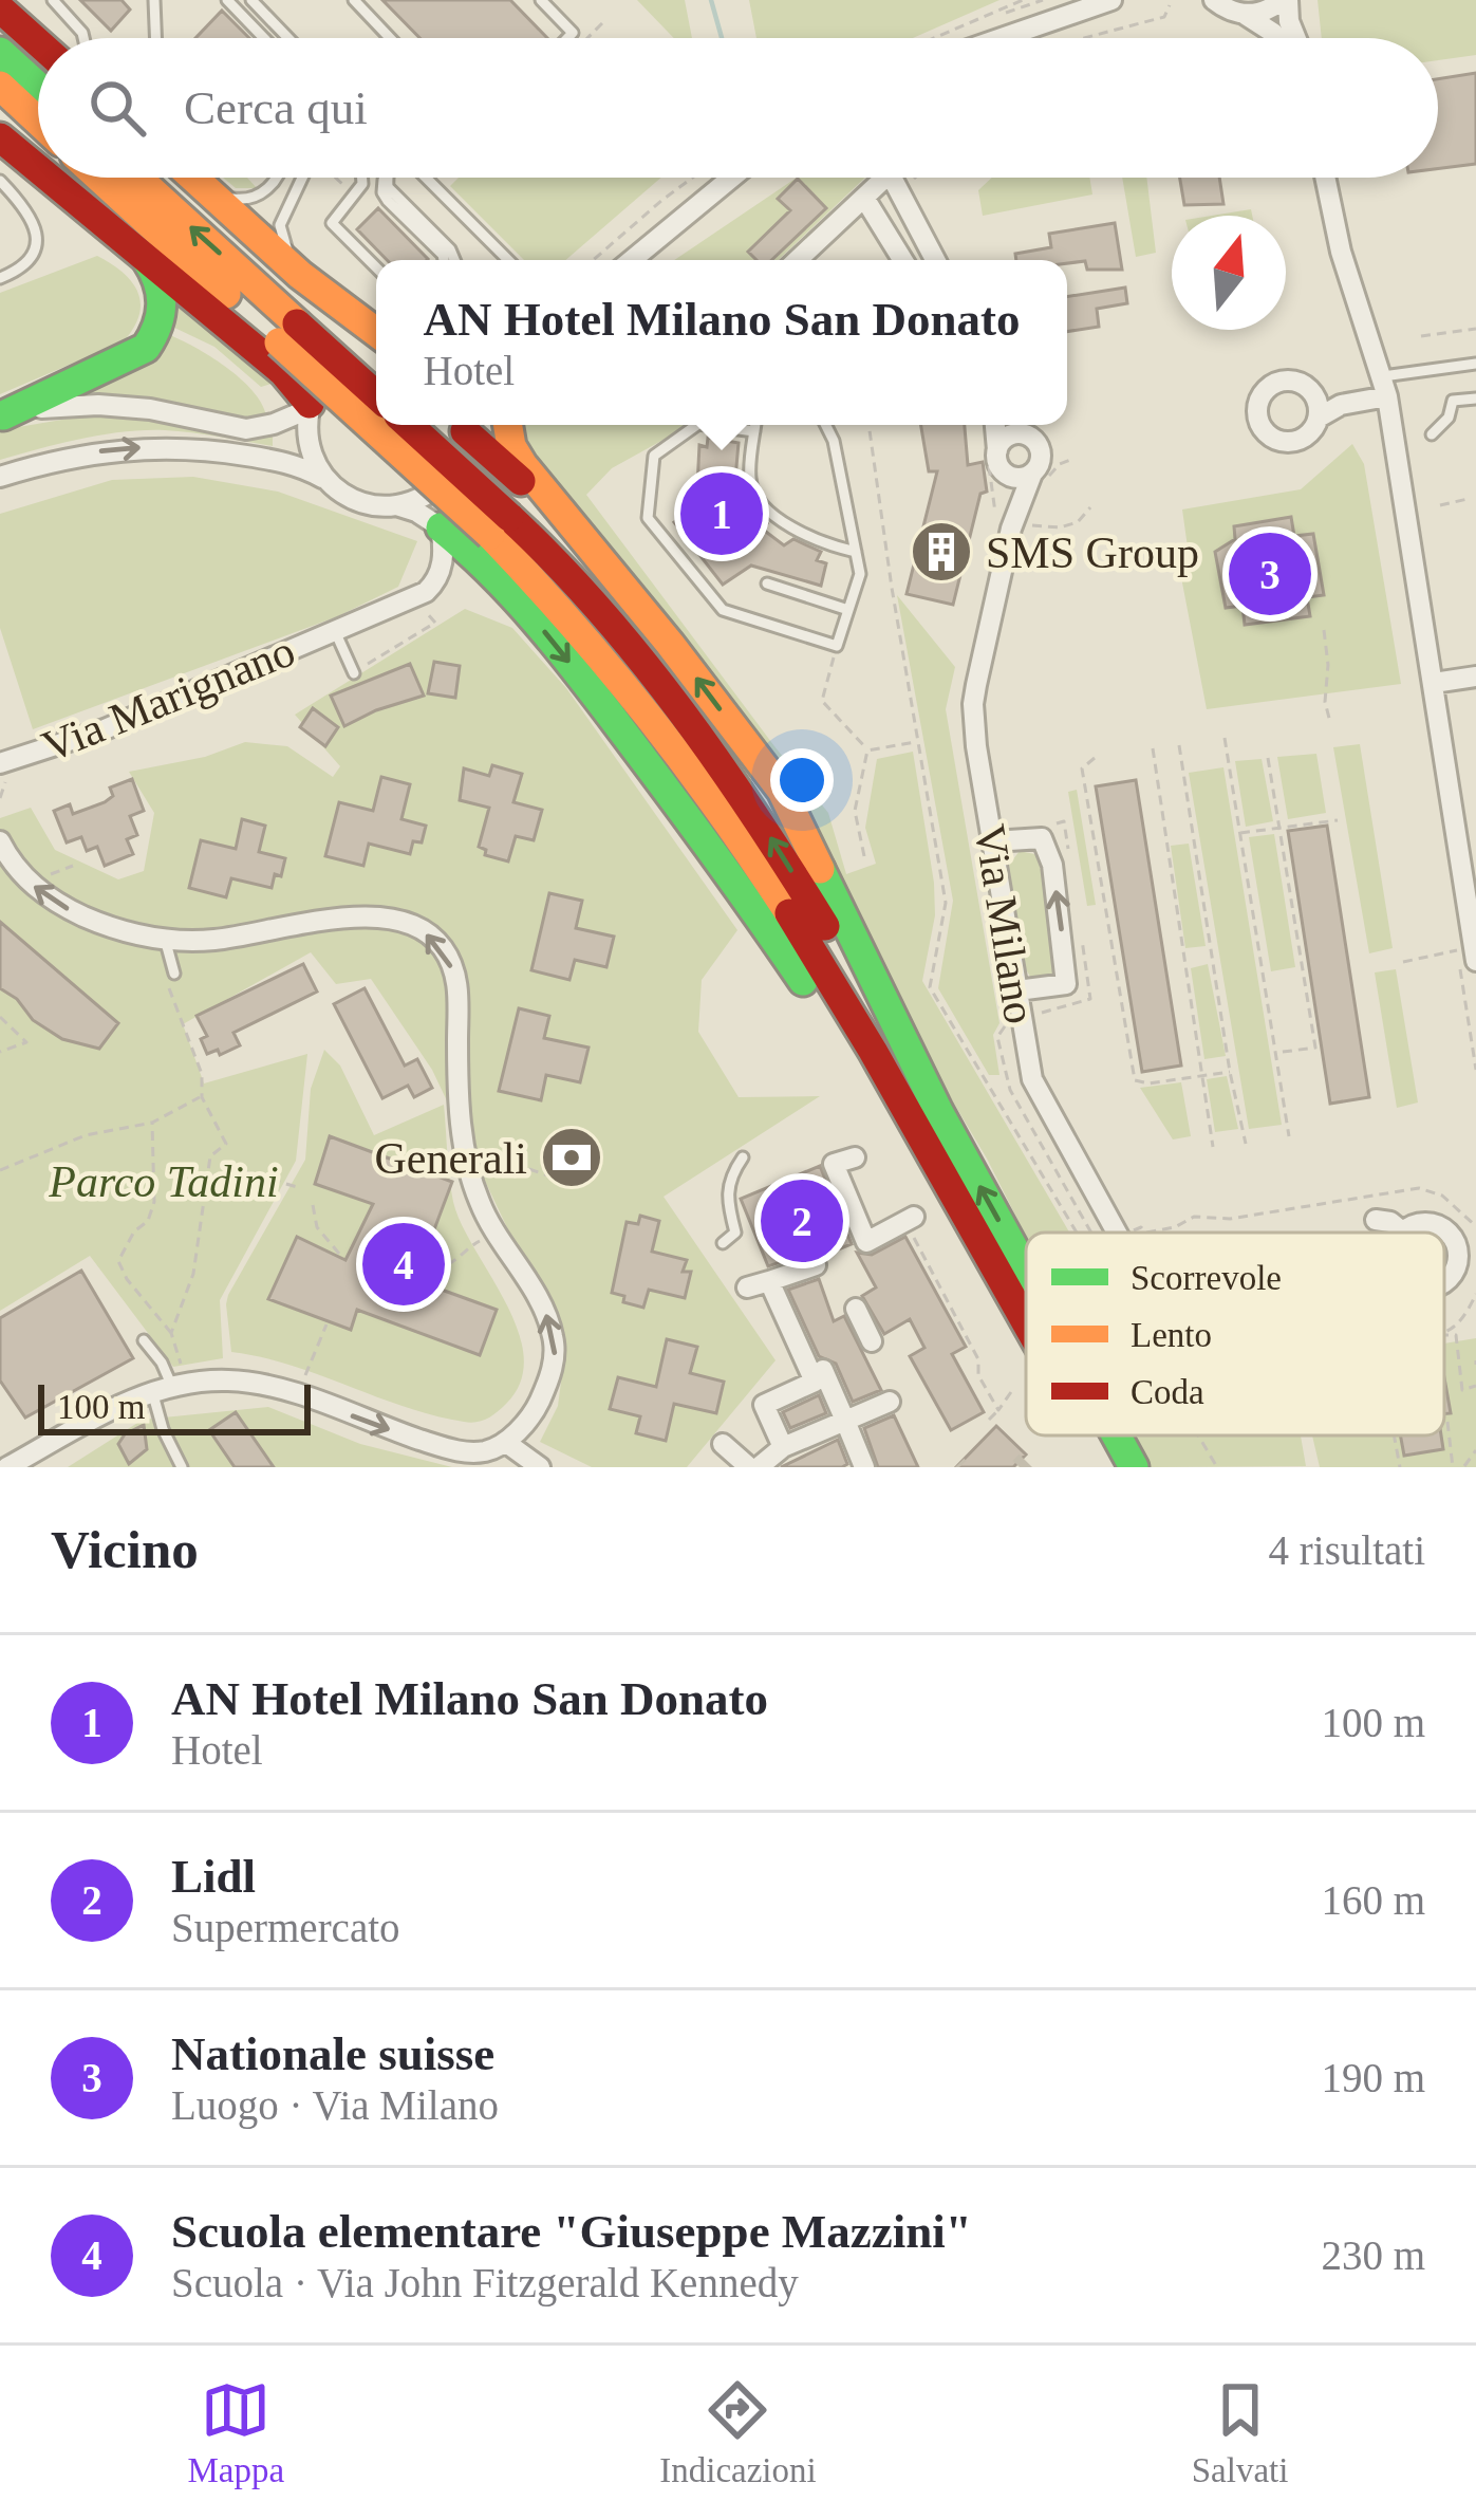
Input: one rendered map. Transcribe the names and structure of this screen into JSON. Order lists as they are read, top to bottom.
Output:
{
  "streets": {
    "street": ["Via Marignano", "Via Milano"]
  },
  "parks": ["Parco Tadini"],
  "places": {
    "building": ["SMS Group"],
    "bank": ["Generali"]
  },
  "legend": ["Scorrevole", "Lento", "Coda"],
  "scale_bar": "100 m",
  "north": "top",
  "page": {
    "search": "Cerca qui",
    "popup": ["AN Hotel Milano San Donato", "Hotel"],
    "pins": [
      "1",
      "3",
      "2",
      "4"
    ],
    "scale": "100 m",
    "heading": ["Vicino", "4 risultati"],
    "list": [
      {
        "mark": "1",
        "name": "AN Hotel Milano San Donato",
        "note": "Hotel",
        "value": "100 m"
      },
      {
        "mark": "2",
        "name": "Lidl",
        "note": "Supermercato",
        "value": "160 m"
      },
      {
        "mark": "3",
        "name": "Nationale suisse",
        "note": "Luogo · Via Milano",
        "value": "190 m"
      },
      {
        "mark": "4",
        "name": "Scuola elementare \"Giuseppe Mazzini\"",
        "note": "Scuola · Via John Fitzgerald Kennedy",
        "value": "230 m"
      }
    ],
    "nav": ["Mappa", "Indicazioni", "Salvati"]
  }
}
